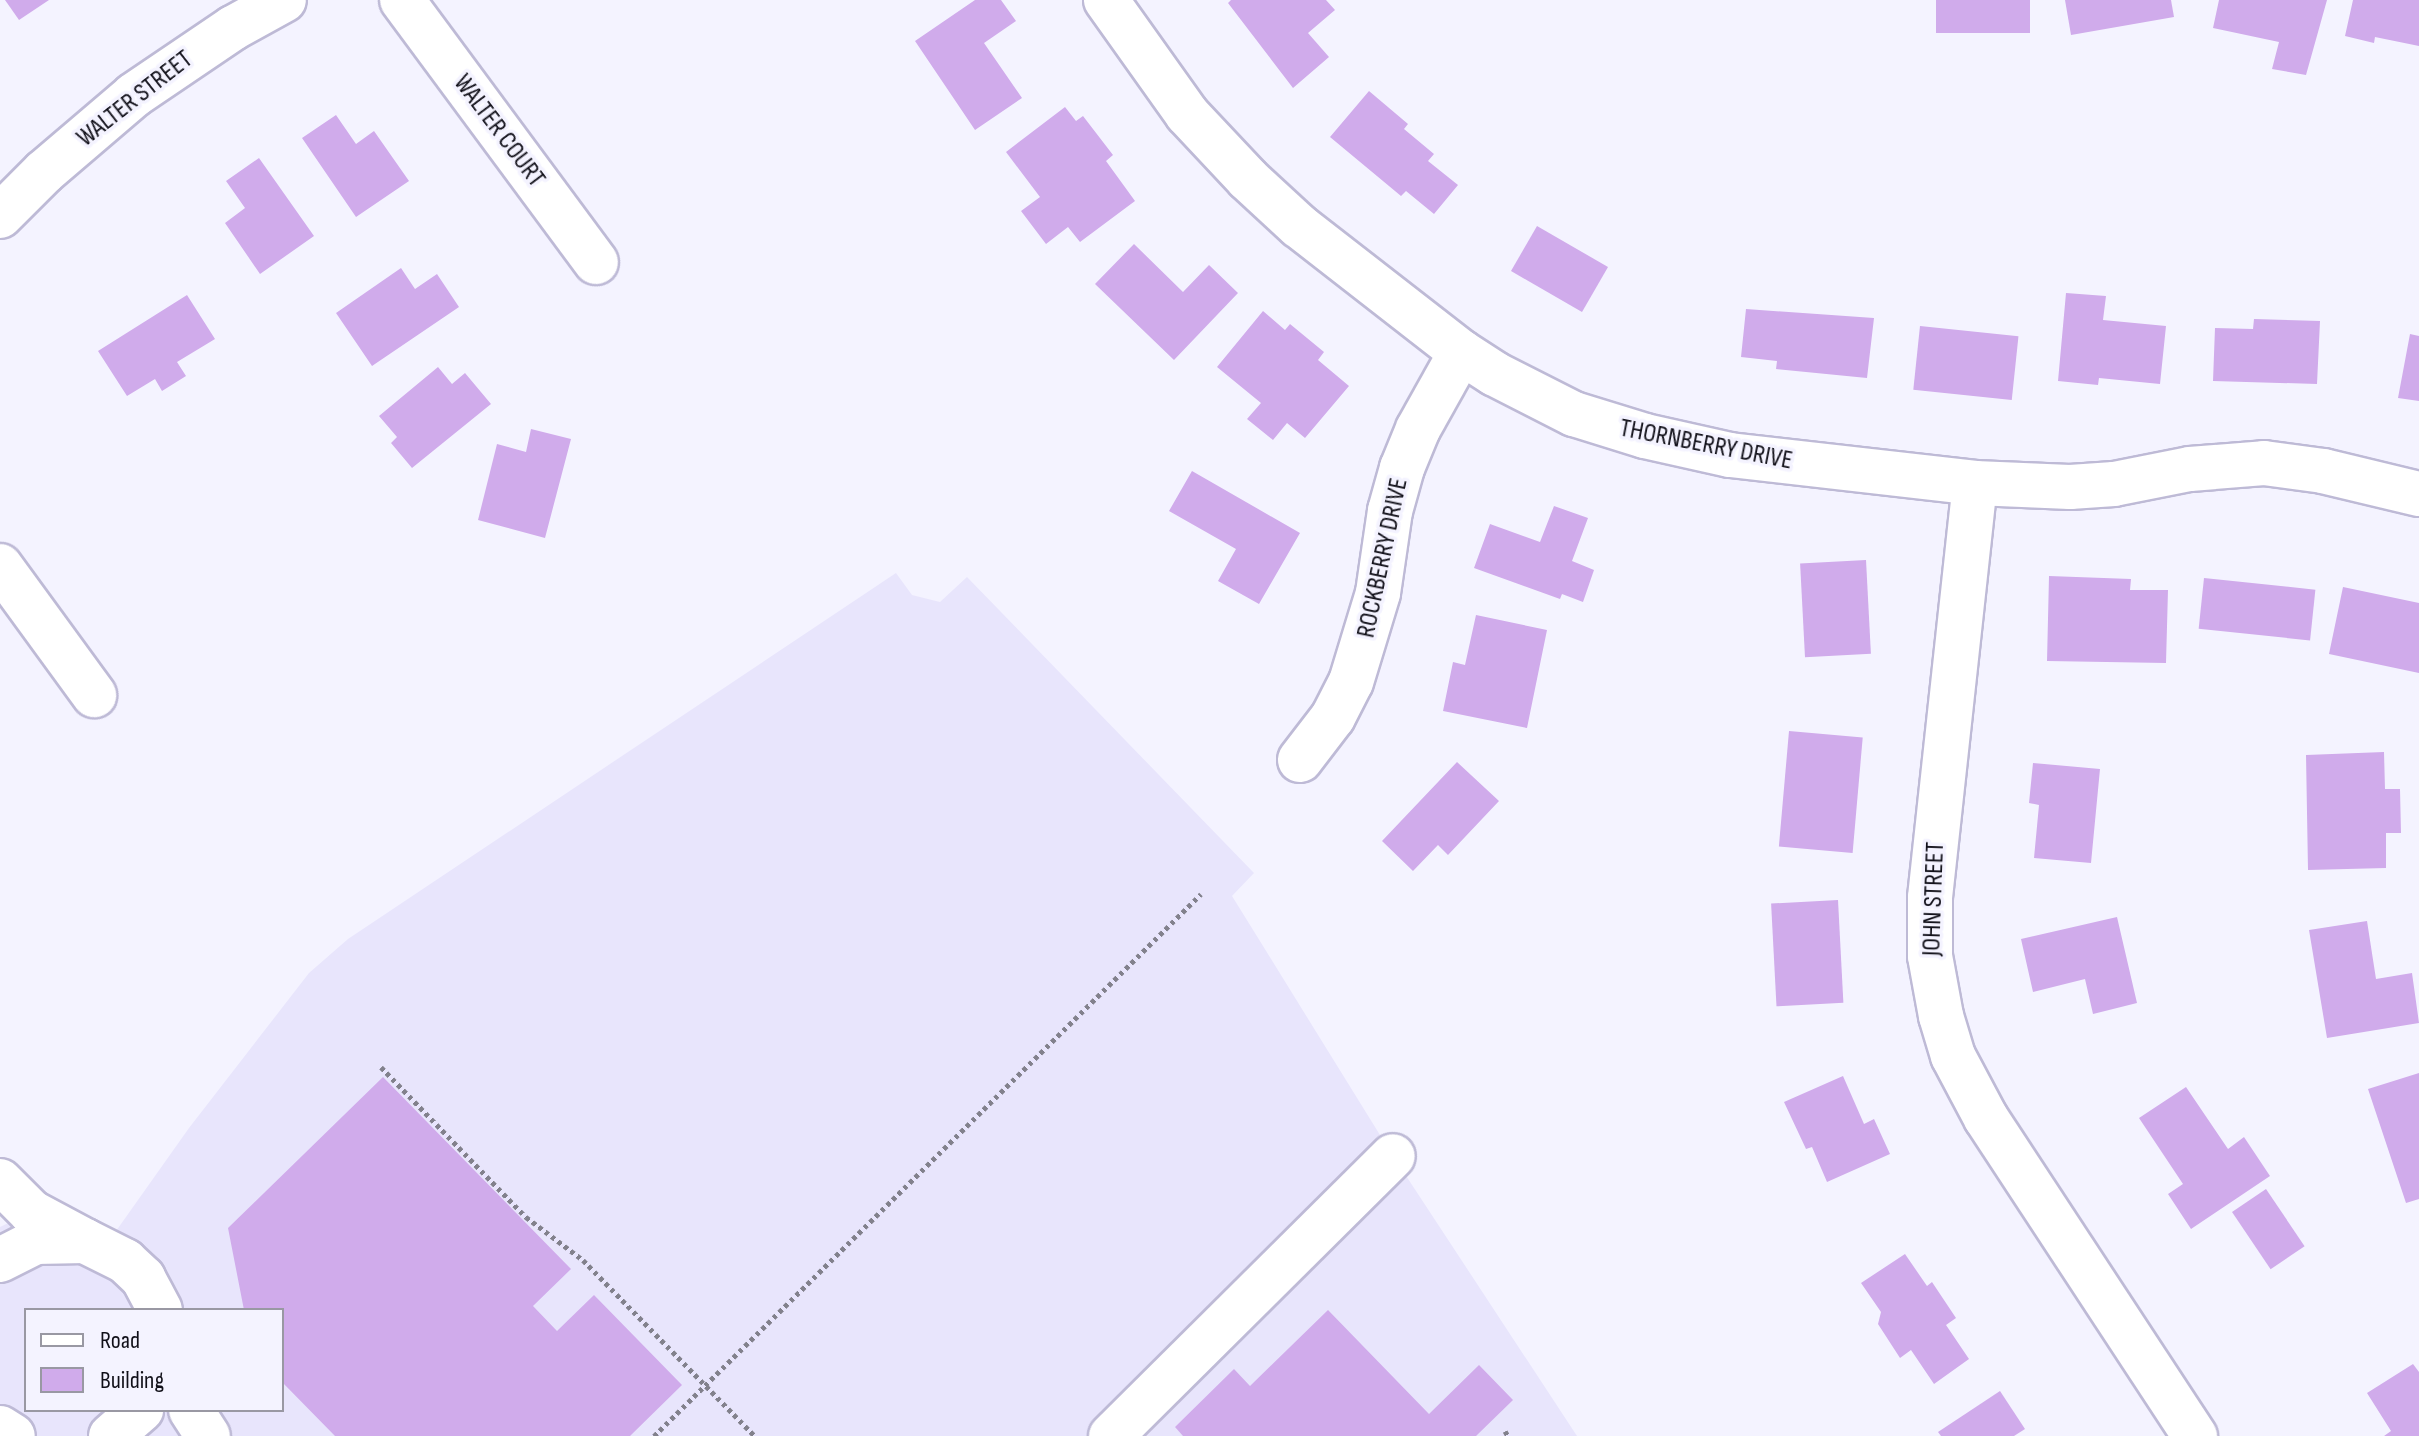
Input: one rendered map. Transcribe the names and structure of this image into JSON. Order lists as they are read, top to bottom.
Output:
{
  "streets": {
    "street": [
      "WALTER STREET",
      "WALTER COURT",
      "THORNBERRY DRIVE",
      "ROCKBERRY DRIVE",
      "JOHN STREET"
    ]
  },
  "crossings": [
    ["THORNBERRY DRIVE", "ROCKBERRY DRIVE"],
    ["THORNBERRY DRIVE", "JOHN STREET"]
  ],
  "legend": ["Road", "Building"]
}
